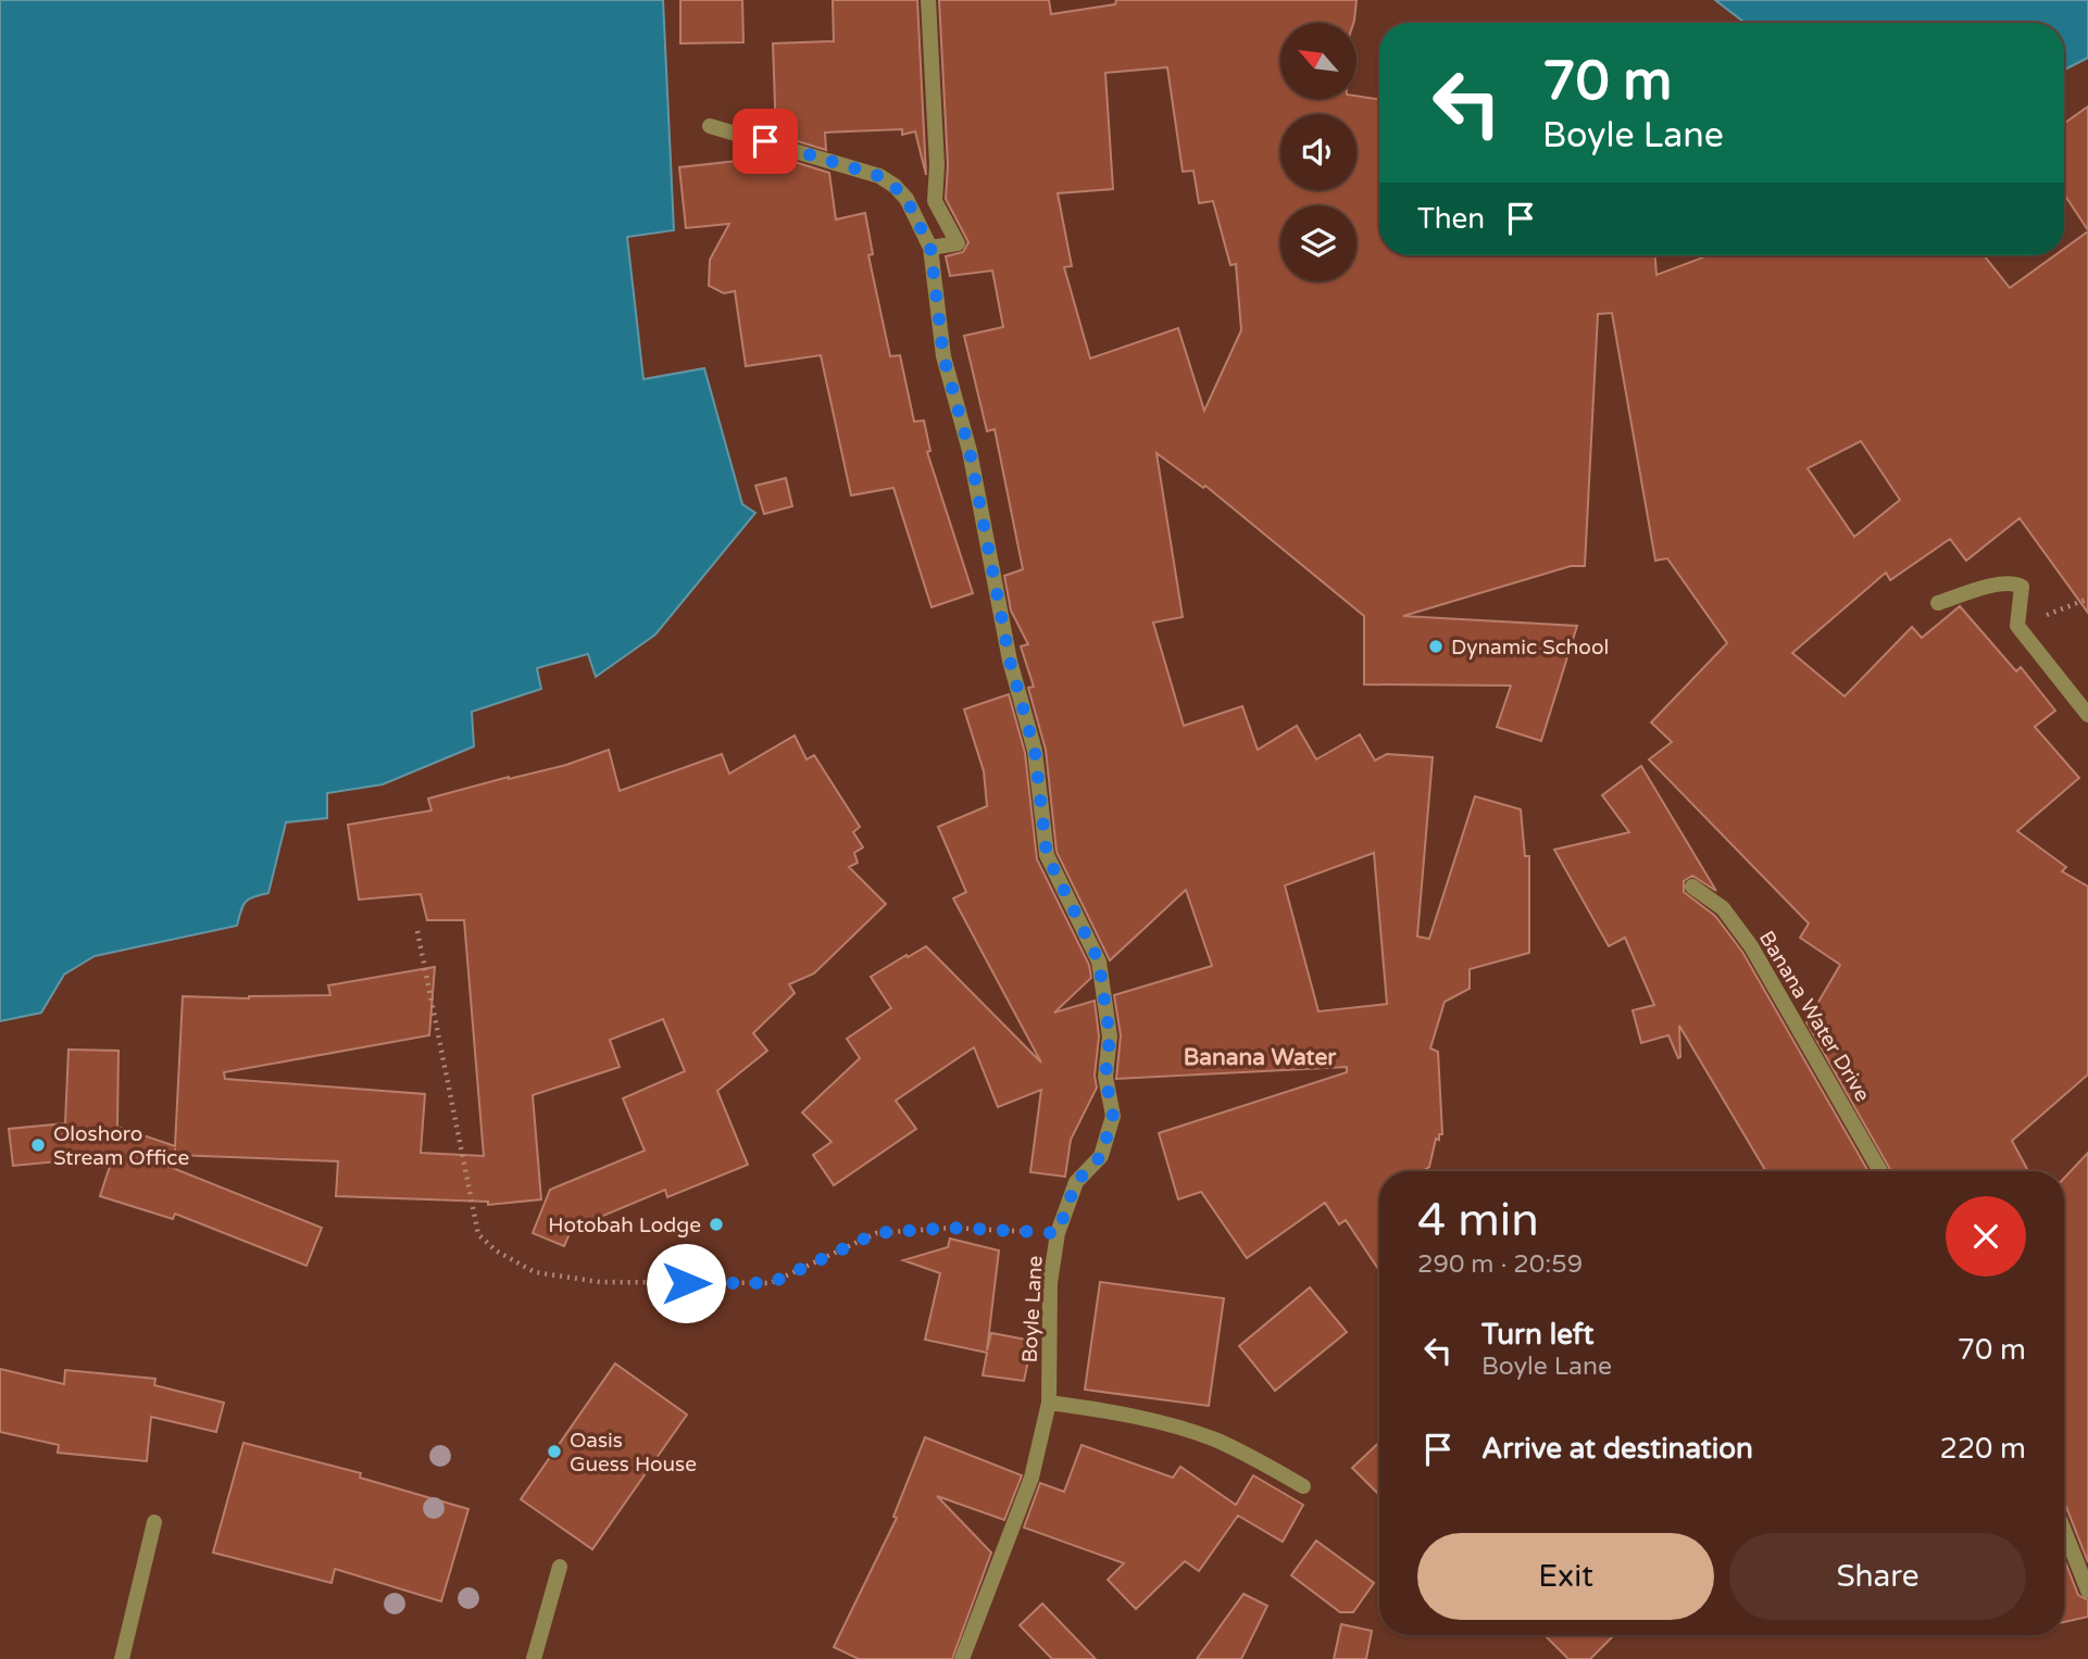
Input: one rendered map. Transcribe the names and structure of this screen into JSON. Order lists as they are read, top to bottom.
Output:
{
  "streets": {
    "street": ["Banana Water Drive", "Boyle Lane"]
  },
  "districts": ["Banana Water"],
  "places": [
    "Dynamic School",
    "Oloshoro Stream Office",
    "Hotobah Lodge",
    "Oasis Guess House"
  ],
  "north": "top left",
  "page": {
    "turn": ["70 m", "Boyle Lane"],
    "then": "Then",
    "heading": ["4 min", "290 m · 20:59"],
    "list": [
      {
        "name": "Turn left",
        "note": "Boyle Lane",
        "value": "70 m"
      },
      {
        "name": "Arrive at destination",
        "value": "220 m"
      }
    ],
    "buttons": ["Exit", "Share"]
  }
}
